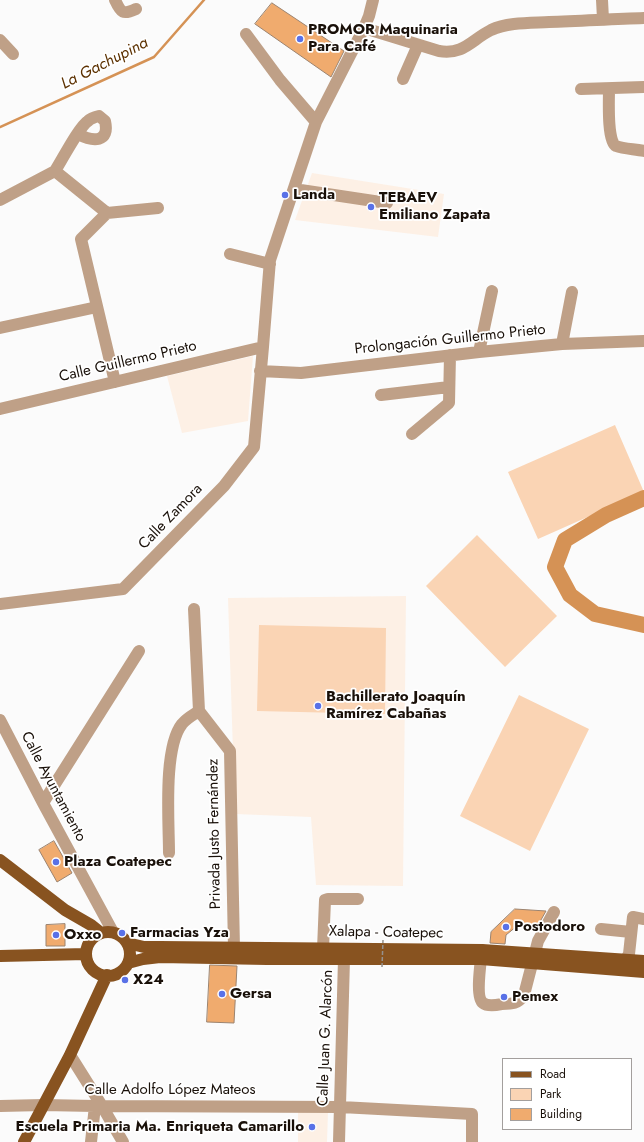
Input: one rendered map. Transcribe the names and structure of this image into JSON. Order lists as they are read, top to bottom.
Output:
{
  "streets": {
    "main road": ["Xalapa - Coatepec"],
    "street": [
      "Prolongación Guillermo Prieto",
      "Calle Guillermo Prieto",
      "Calle Zamora",
      "Calle Ayuntamiento",
      "Privada Justo Fernández",
      "Calle Juan G. Alarcón",
      "Calle Adolfo López Mateos"
    ]
  },
  "crossings": [
    ["Prolongación Guillermo Prieto", "Calle Zamora"],
    ["Calle Guillermo Prieto", "Calle Zamora"],
    ["Calle Ayuntamiento", "Xalapa - Coatepec"],
    ["Privada Justo Fernández", "Xalapa - Coatepec"],
    ["Xalapa - Coatepec", "Calle Juan G. Alarcón"],
    ["Calle Juan G. Alarcón", "Calle Adolfo López Mateos"]
  ],
  "water": ["La Gachupina"],
  "places": [
    "PROMOR Maquinaria Para Café",
    "Landa",
    "TEBAEV Emiliano Zapata",
    "Bachillerato Joaquín Ramírez Cabañas",
    "Plaza Coatepec",
    "Postodoro",
    "Farmacias Yza",
    "Oxxo",
    "X24",
    "Gersa",
    "Pemex",
    "Escuela Primaria Ma. Enriqueta Camarillo"
  ],
  "legend": ["Road", "Park", "Building"]
}
